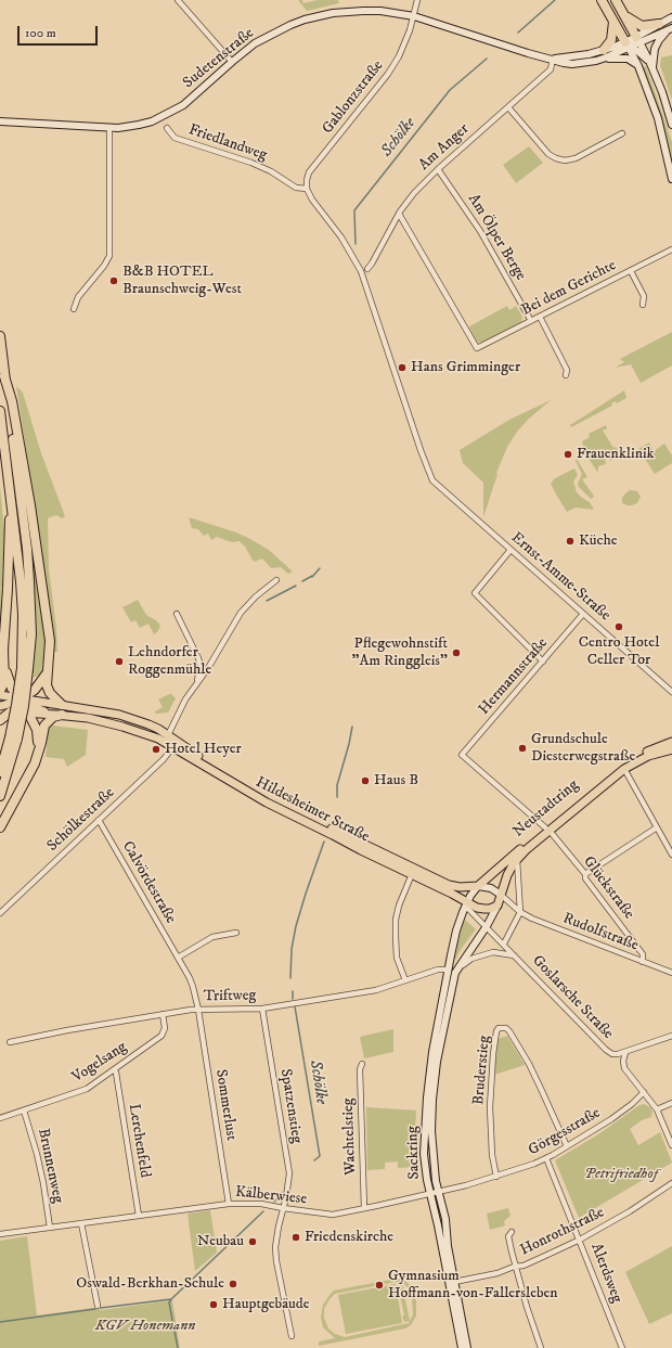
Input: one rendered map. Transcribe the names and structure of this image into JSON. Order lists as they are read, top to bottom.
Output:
{
  "streets": {
    "main road": [
      "Sudetenstraße",
      "Neustadtring",
      "Hildesheimer Straße",
      "Sackring"
    ],
    "street": [
      "Gablonzstraße",
      "Friedlandweg",
      "Am Anger",
      "Am Ölper Berge",
      "Bei dem Gerichte",
      "Ernst-Amme-Straße",
      "Hermannstraße",
      "Schölkestraße",
      "Calvördestraße",
      "Glückstraße",
      "Rudolfstraße",
      "Triftweg",
      "Goslarsche Straße",
      "Vogelsang",
      "Bruderstieg",
      "Sommerlust",
      "Spatzenstieg",
      "Görgesstraße",
      "Wachtelstieg",
      "Lerchenfeld",
      "Brunnenweg",
      "Kälberwiese",
      "Honrothstraße",
      "Alerdsweg"
    ]
  },
  "crossings": [
    ["Sudetenstraße", "Gablonzstraße"],
    ["Sudetenstraße", "Am Anger"],
    ["Gablonzstraße", "Friedlandweg"],
    ["Gablonzstraße", "Ernst-Amme-Straße"],
    ["Friedlandweg", "Ernst-Amme-Straße"],
    ["Am Anger", "Am Ölper Berge"],
    ["Am Anger", "Bei dem Gerichte"],
    ["Am Ölper Berge", "Bei dem Gerichte"],
    ["Ernst-Amme-Straße", "Hermannstraße"],
    ["Hermannstraße", "Glückstraße"],
    ["Neustadtring", "Hildesheimer Straße"],
    ["Neustadtring", "Glückstraße"],
    ["Neustadtring", "Rudolfstraße"],
    ["Neustadtring", "Sackring"],
    ["Hildesheimer Straße", "Schölkestraße"],
    ["Hildesheimer Straße", "Goslarsche Straße"],
    ["Hildesheimer Straße", "Sackring"],
    ["Schölkestraße", "Calvördestraße"],
    ["Calvördestraße", "Triftweg"],
    ["Calvördestraße", "Sommerlust"],
    ["Glückstraße", "Rudolfstraße"],
    ["Triftweg", "Vogelsang"],
    ["Triftweg", "Sommerlust"],
    ["Triftweg", "Spatzenstieg"],
    ["Triftweg", "Sackring"],
    ["Goslarsche Straße", "Görgesstraße"],
    ["Goslarsche Straße", "Sackring"],
    ["Vogelsang", "Lerchenfeld"],
    ["Vogelsang", "Brunnenweg"],
    ["Bruderstieg", "Görgesstraße"],
    ["Sommerlust", "Kälberwiese"],
    ["Spatzenstieg", "Kälberwiese"],
    ["Görgesstraße", "Sackring"],
    ["Görgesstraße", "Kälberwiese"],
    ["Görgesstraße", "Alerdsweg"],
    ["Wachtelstieg", "Kälberwiese"],
    ["Lerchenfeld", "Kälberwiese"],
    ["Sackring", "Kälberwiese"],
    ["Sackring", "Honrothstraße"],
    ["Brunnenweg", "Kälberwiese"],
    ["Honrothstraße", "Alerdsweg"]
  ],
  "water": ["Schölke"],
  "parks": ["Petrifriedhof", "KGV Honemann"],
  "places": [
    "B&B HOTEL Braunschweig-West",
    "Hans Grimminger",
    "Frauenklinik",
    "Küche",
    "Centro Hotel Celler Tor",
    "Pflegewohnstift \"Am Ringgleis\"",
    "Lehndorfer Roggenmühle",
    "Grundschule Diesterwegstraße",
    "Hotel Heyer",
    "Haus B",
    "Friedenskirche",
    "Neubau",
    "Oswald-Berkhan-Schule",
    "Gymnasium Hoffmann-von-Fallersleben",
    "Hauptgebäude"
  ],
  "scale_bar": "100 m"
}
